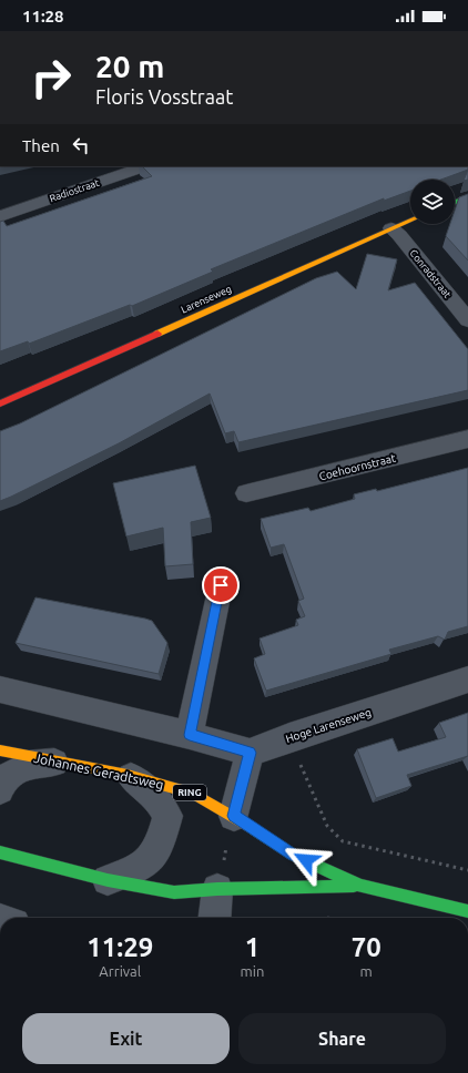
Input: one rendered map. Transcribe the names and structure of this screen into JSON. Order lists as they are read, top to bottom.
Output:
{
  "streets": {
    "main road": ["Larenseweg", "Johannes Geradtsweg", "RING"],
    "street": [
      "Radiostraat",
      "Conradstraat",
      "Coehoornstraat",
      "Hoge Larenseweg"
    ]
  },
  "crossings": [
    ["Conradstraat", "Larenseweg"]
  ],
  "page": {
    "status": "11:28",
    "turn": ["20 m", "Floris Vosstraat"],
    "then": "Then",
    "eta": [
      "11:29",
      "Arrival",
      "1",
      "min",
      "70",
      "m"
    ],
    "buttons": ["Exit", "Share"]
  }
}
